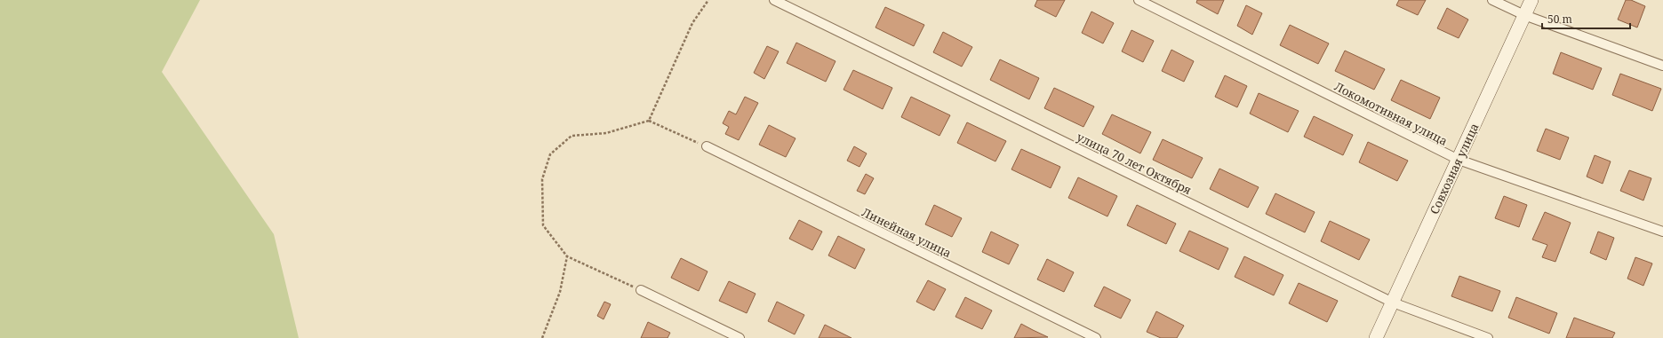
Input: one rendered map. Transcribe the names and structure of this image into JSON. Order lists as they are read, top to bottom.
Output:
{
  "streets": {
    "street": [
      "Локомотивная улица",
      "улица 70 лет Октября",
      "Совхозная улица",
      "Линейная улица"
    ]
  },
  "crossings": [
    ["Локомотивная улица", "Совхозная улица"],
    ["улица 70 лет Октября", "Совхозная улица"]
  ],
  "scale_bar": "50 m"
}
